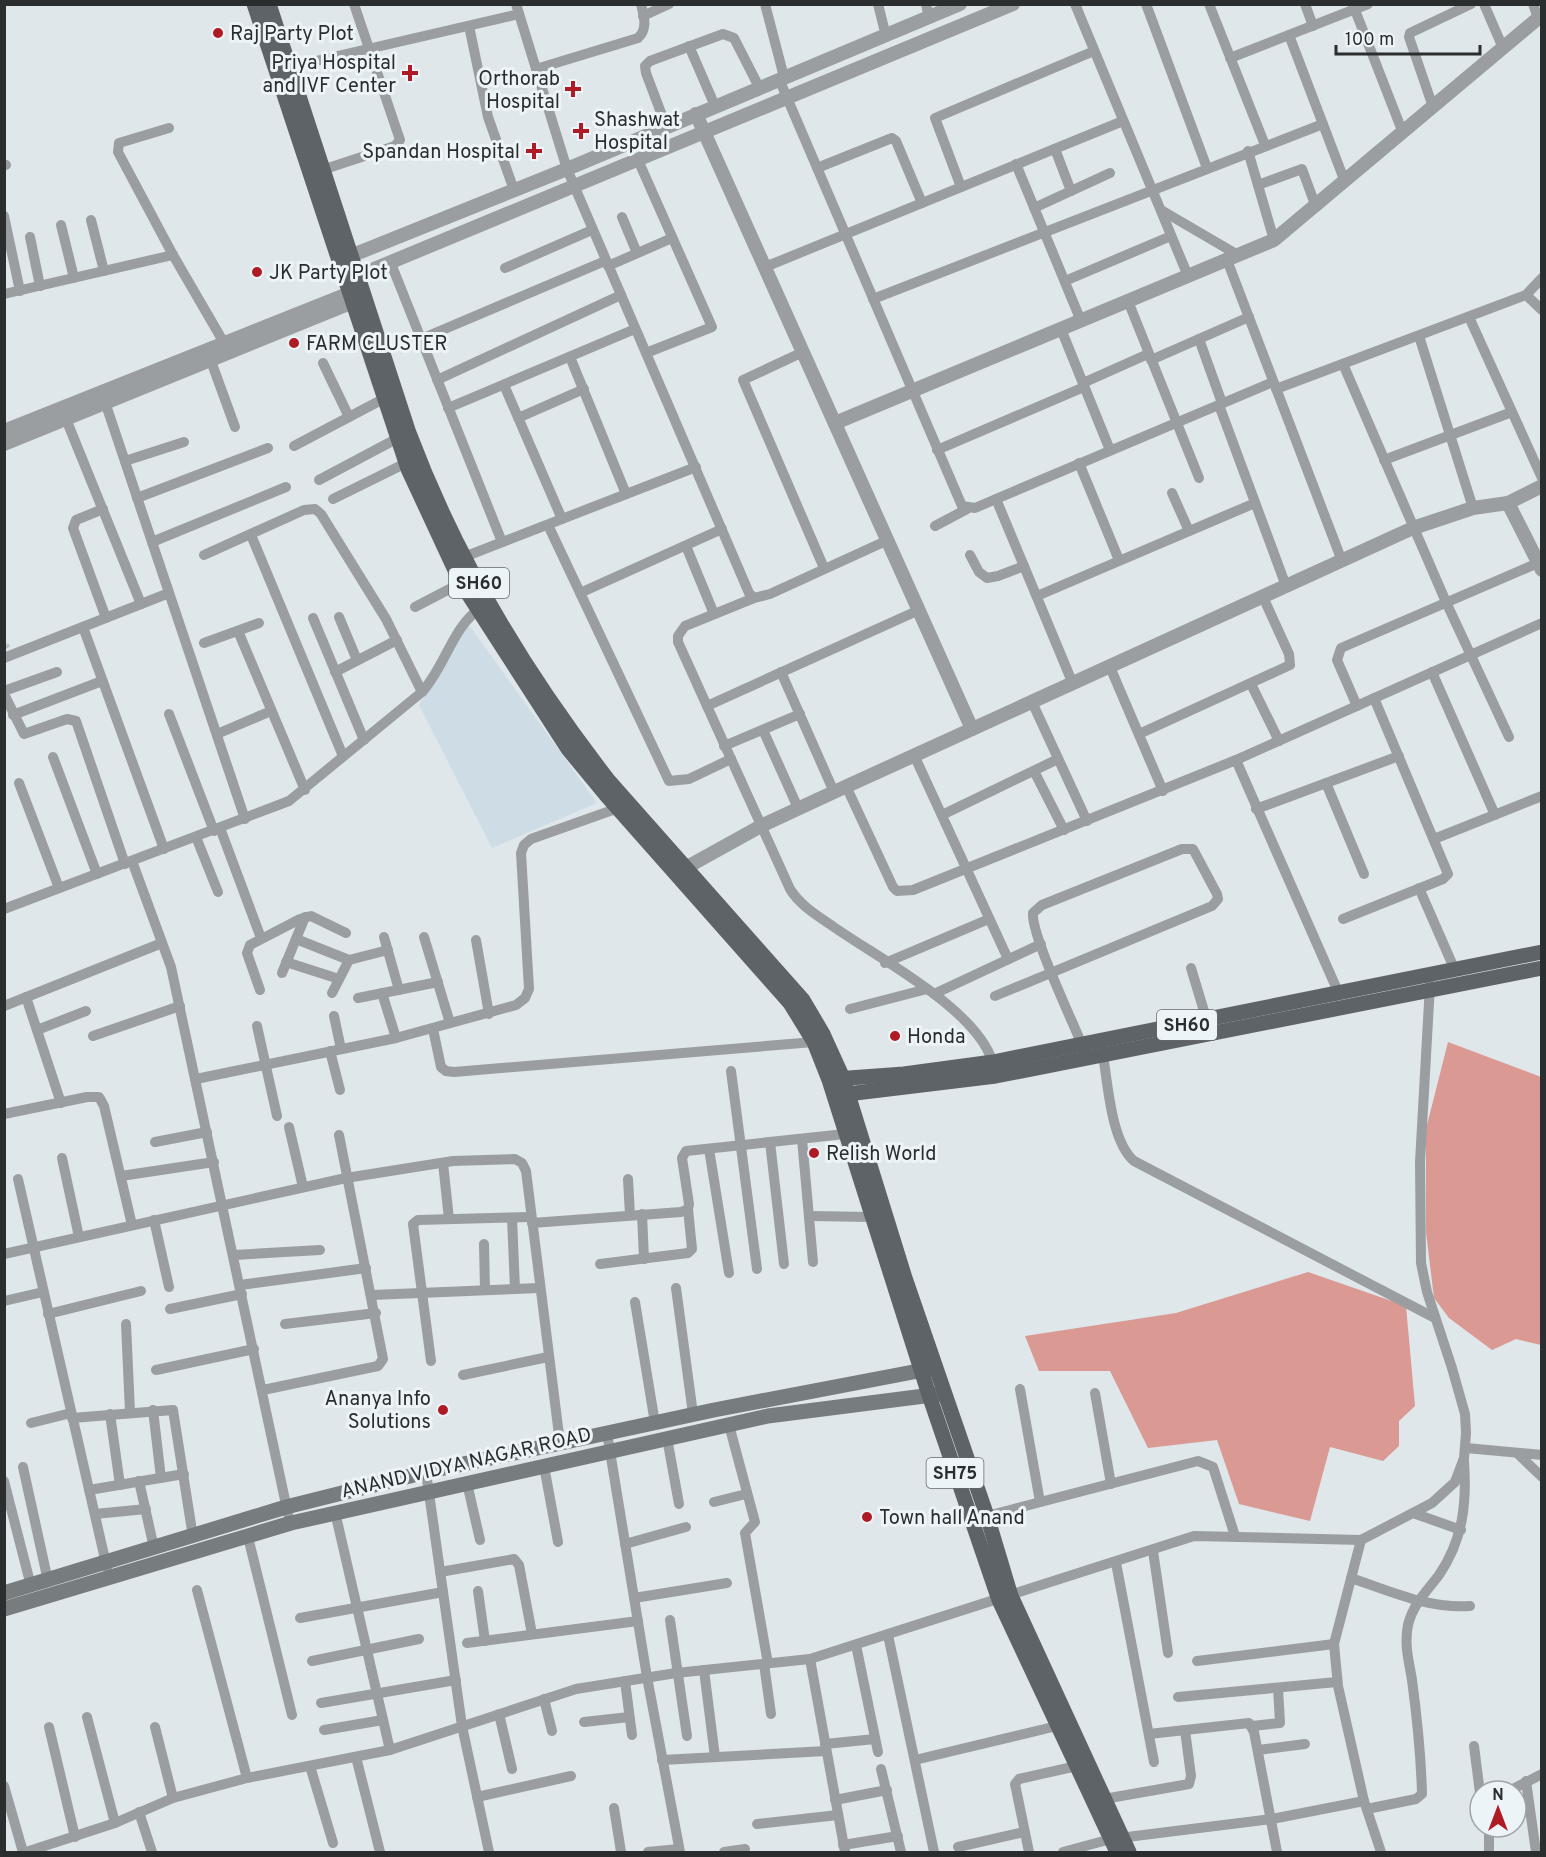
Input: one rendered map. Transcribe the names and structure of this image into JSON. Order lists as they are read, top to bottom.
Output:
{
  "streets": {
    "main road": ["SH60", "ANAND VIDYA NAGAR ROAD", "SH75"]
  },
  "crossings": [
    ["SH60", "SH75"],
    ["ANAND VIDYA NAGAR ROAD", "SH75"]
  ],
  "places": {
    "other": [
      "Raj Party Plot",
      "JK Party Plot",
      "FARM CLUSTER",
      "Honda",
      "Relish World",
      "Ananya Info Solutions",
      "Town hall Anand"
    ],
    "health": [
      "Priya Hospital and IVF Center",
      "Orthorab Hospital",
      "Shashwat Hospital",
      "Spandan Hospital"
    ]
  },
  "scale_bar": "100 m",
  "north": "top"
}
